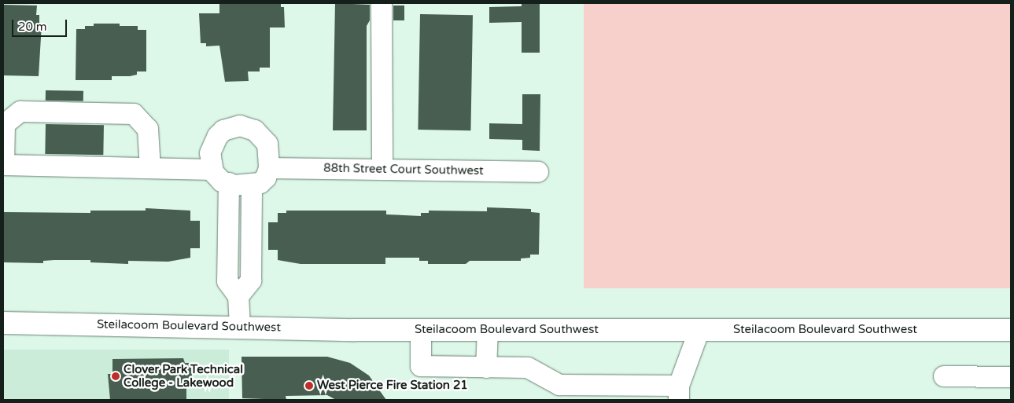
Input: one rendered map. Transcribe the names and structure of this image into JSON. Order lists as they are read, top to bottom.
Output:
{
  "streets": {
    "main road": ["Steilacoom Boulevard Southwest"],
    "street": ["88th Street Court Southwest"]
  },
  "places": ["Clover Park Technical College - Lakewood", "West Pierce Fire Station 21"],
  "scale_bar": "20 m"
}
